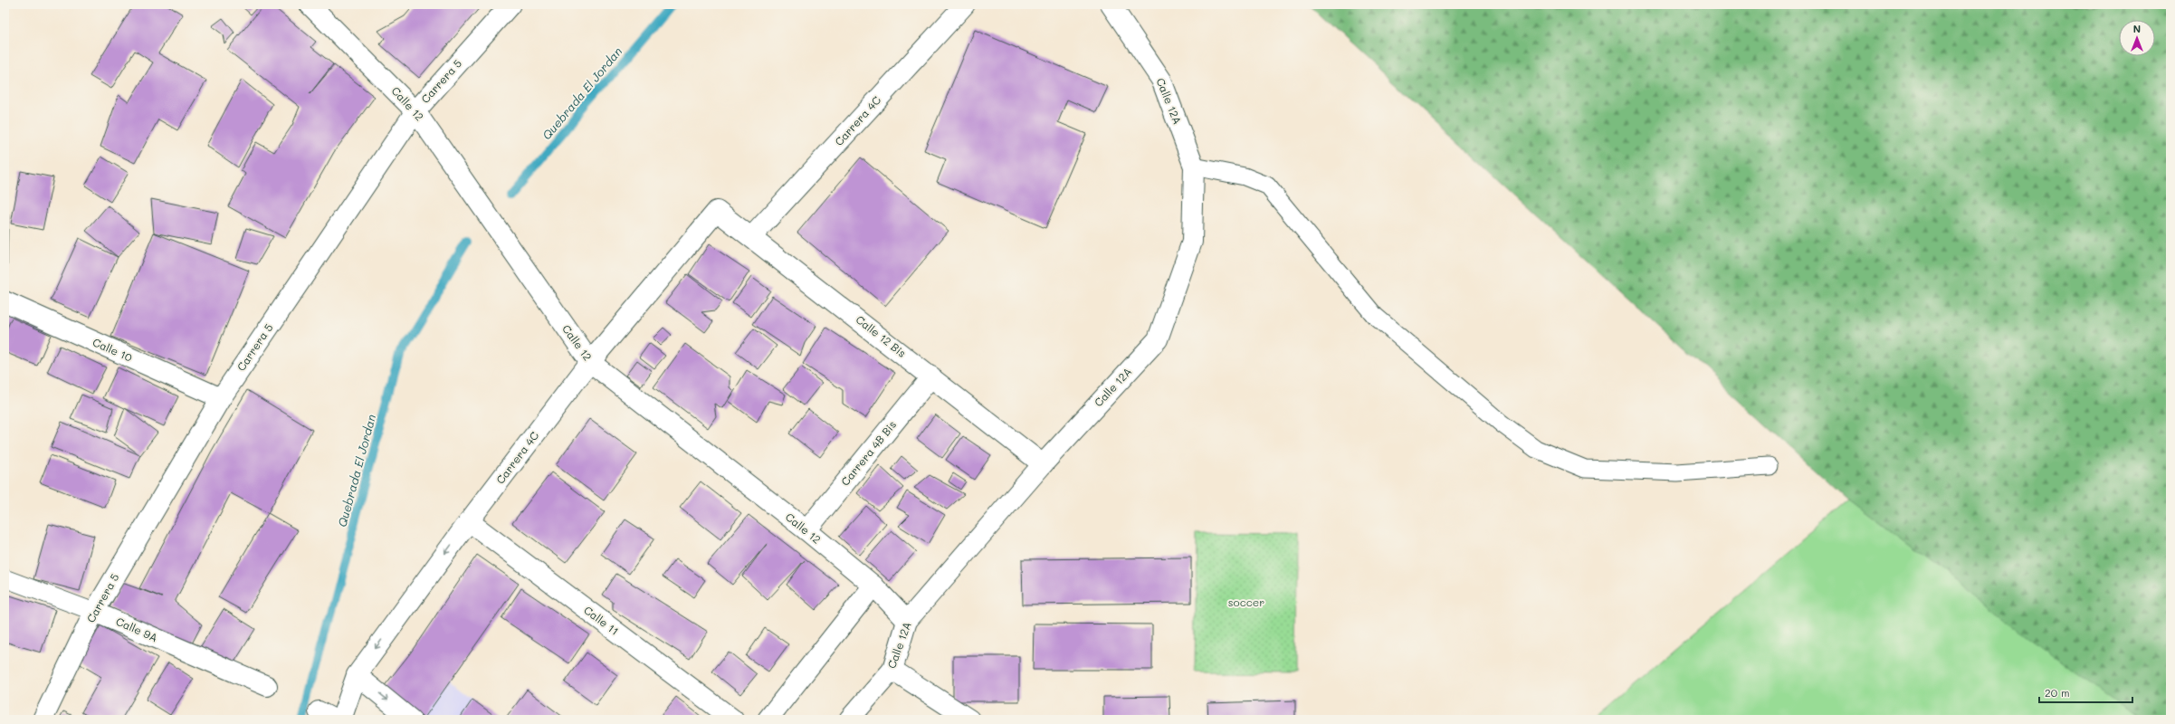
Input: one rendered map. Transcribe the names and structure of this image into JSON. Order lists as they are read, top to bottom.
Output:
{
  "streets": {
    "street": [
      "Carrera 5",
      "Calle 12A",
      "Calle 12",
      "Carrera 4C",
      "Calle 12 Bis",
      "Calle 10",
      "Carrera 4B Bis",
      "Calle 11",
      "Calle 9A"
    ]
  },
  "crossings": [
    ["Carrera 5", "Calle 12"],
    ["Carrera 5", "Calle 10"],
    ["Carrera 5", "Calle 9A"],
    ["Calle 12A", "Calle 12"],
    ["Calle 12A", "Calle 12 Bis"],
    ["Calle 12", "Carrera 4C"],
    ["Calle 12", "Carrera 4B Bis"],
    ["Carrera 4C", "Calle 12 Bis"],
    ["Carrera 4C", "Calle 11"],
    ["Calle 12 Bis", "Carrera 4B Bis"]
  ],
  "water": ["Quebrada El Jordan"],
  "parks": ["soccer"],
  "scale_bar": "20 m",
  "north": "top"
}
